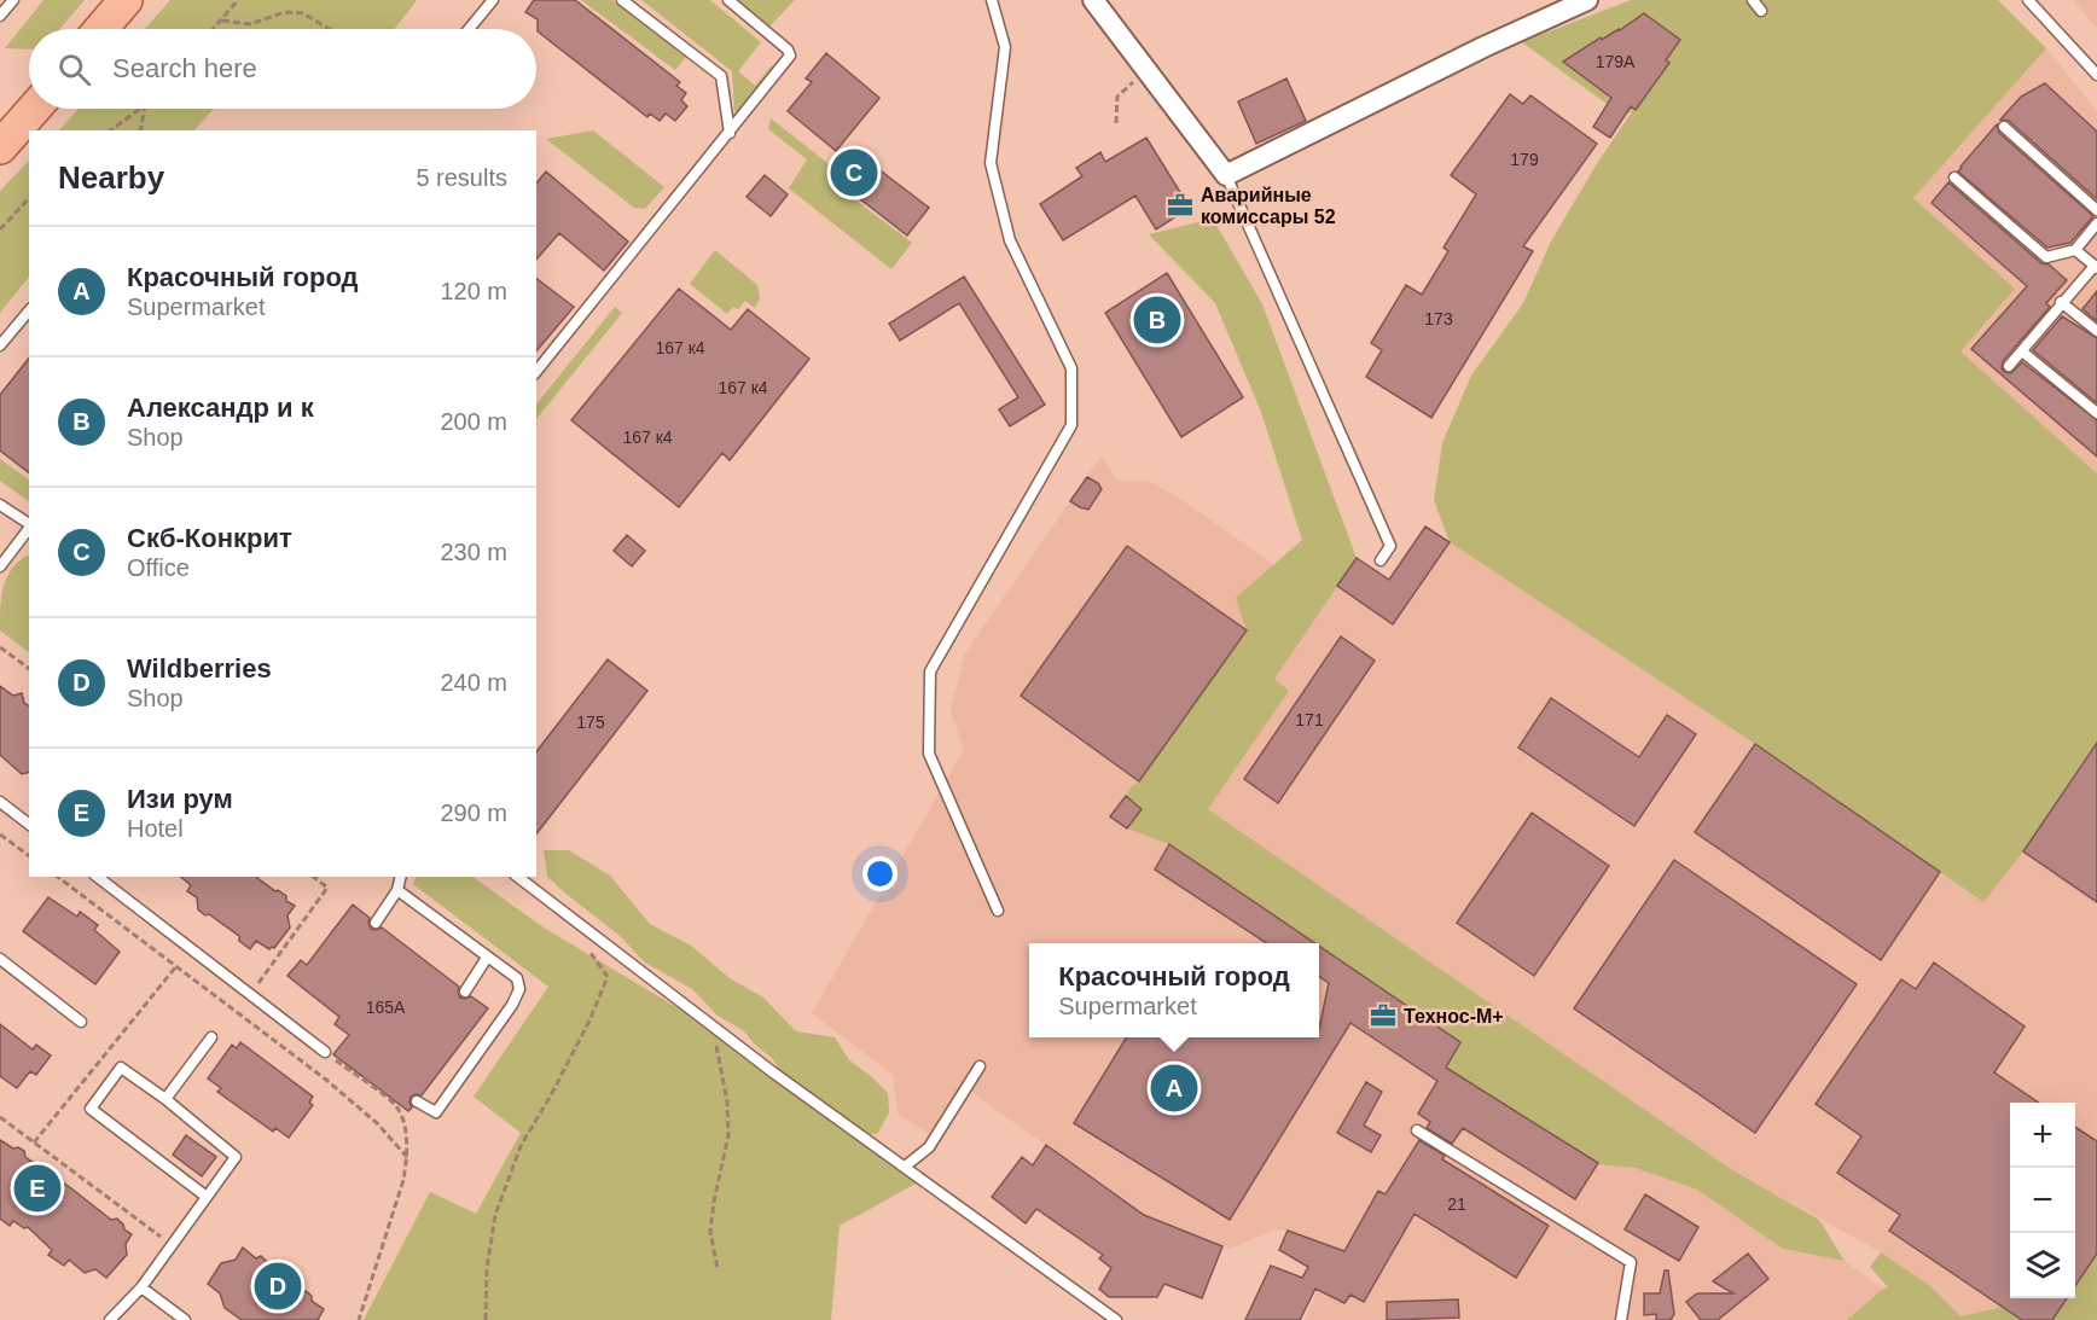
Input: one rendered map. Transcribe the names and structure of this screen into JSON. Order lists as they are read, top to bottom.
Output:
{
  "places": {
    "office": ["Аварийные комиссары 52", "Технос-М+"]
  },
  "house_numbers": [
    "179А",
    "179",
    "173",
    "167 к4",
    "167 к4",
    "167 к4",
    "171",
    "175",
    "165А",
    "21"
  ],
  "page": {
    "search": "Search here",
    "heading": ["Nearby", "5 results"],
    "pins": [
      "C",
      "B",
      "A",
      "E",
      "D"
    ],
    "list": [
      {
        "mark": "A",
        "name": "Красочный город",
        "note": "Supermarket",
        "value": "120 m"
      },
      {
        "mark": "B",
        "name": "Александр и к",
        "note": "Shop",
        "value": "200 m"
      },
      {
        "mark": "C",
        "name": "Скб-Конкрит",
        "note": "Office",
        "value": "230 m"
      },
      {
        "mark": "D",
        "name": "Wildberries",
        "note": "Shop",
        "value": "240 m"
      },
      {
        "mark": "E",
        "name": "Изи рум",
        "note": "Hotel",
        "value": "290 m"
      }
    ],
    "popup": ["Красочный город", "Supermarket"],
    "map_buttons": ["+", "−"]
  }
}
